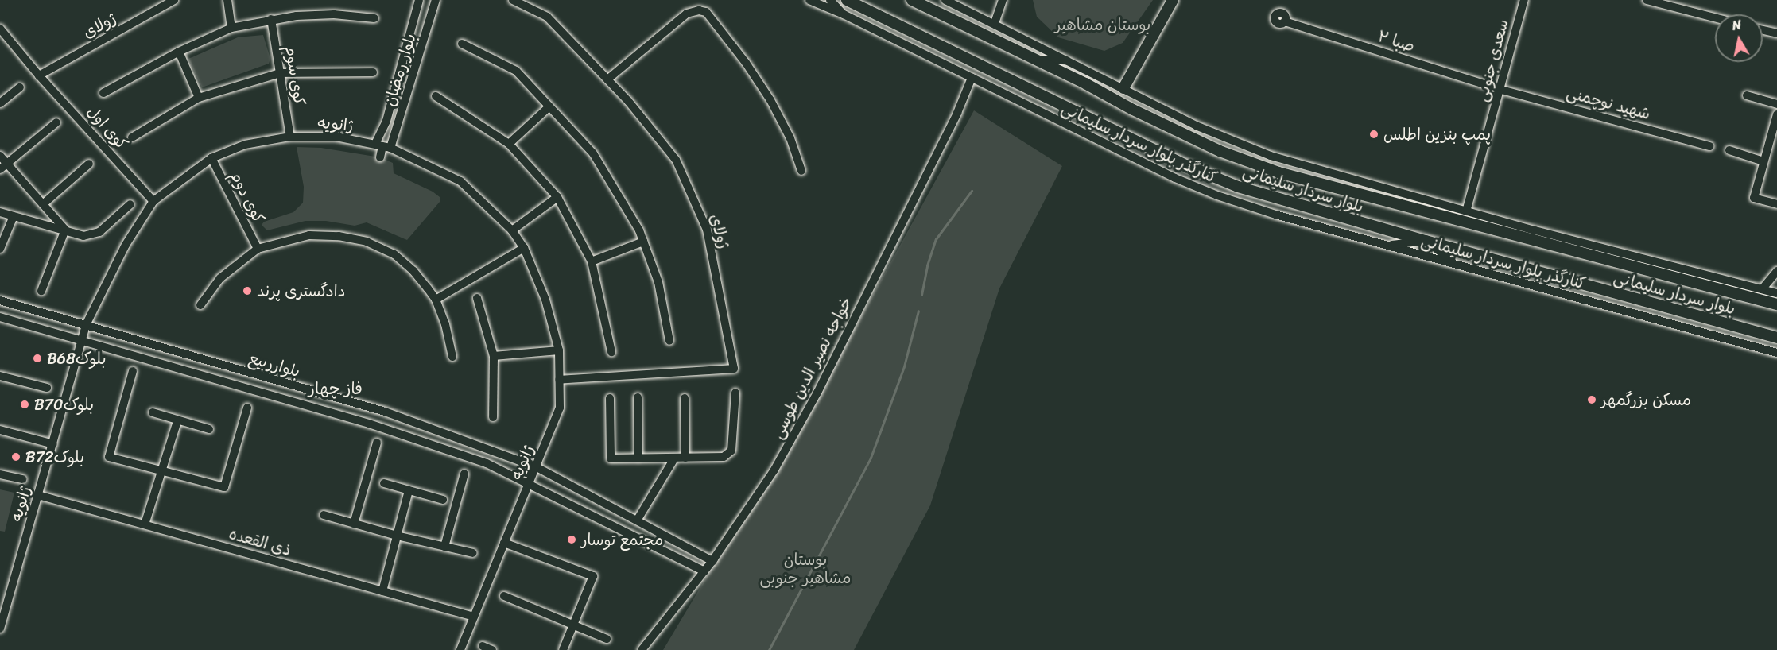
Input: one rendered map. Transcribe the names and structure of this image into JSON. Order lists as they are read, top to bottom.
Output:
{
  "streets": {
    "main road": ["بلوار سردار سلیمانی"],
    "street": [
      "ژولای",
      "صبا ۲",
      "سعدی جنوبی",
      "بلوار رمضان",
      "کوی سوم",
      "شهید نوچمنی",
      "ژانویه",
      "کوی اول",
      "کنارگذر بلوار سردار سلیمانی",
      "کوی دوم",
      "بلوارربیع",
      "خواجه نصیر الدین طوسی",
      "ذی القعده"
    ]
  },
  "crossings": [
    ["ژولای", "ژانویه"],
    ["ژولای", "کوی اول"],
    ["صبا ۲", "سعدی جنوبی"],
    ["صبا ۲", "شهید نوچمنی"],
    ["سعدی جنوبی", "شهید نوچمنی"],
    ["بلوار رمضان", "ژانویه"],
    ["کوی سوم", "ژانویه"],
    ["ژانویه", "کوی اول"],
    ["ژانویه", "کوی دوم"],
    ["ژانویه", "بلوارربیع"],
    ["ژانویه", "ذی القعده"],
    ["کنارگذر بلوار سردار سلیمانی", "خواجه نصیر الدین طوسی"],
    ["بلوارربیع", "خواجه نصیر الدین طوسی"]
  ],
  "districts": ["فاز چهار"],
  "parks": ["بوستان مشاهیر", "بوستان مشاهیر جنوبی"],
  "places": [
    "پمپ بنزین اطلس",
    "دادگستری پرند",
    "B68بلوک",
    "مسکن بزرگمهر",
    "B70بلوک",
    "B72بلوک",
    "مجتمع توسار"
  ],
  "north": "top"
}
